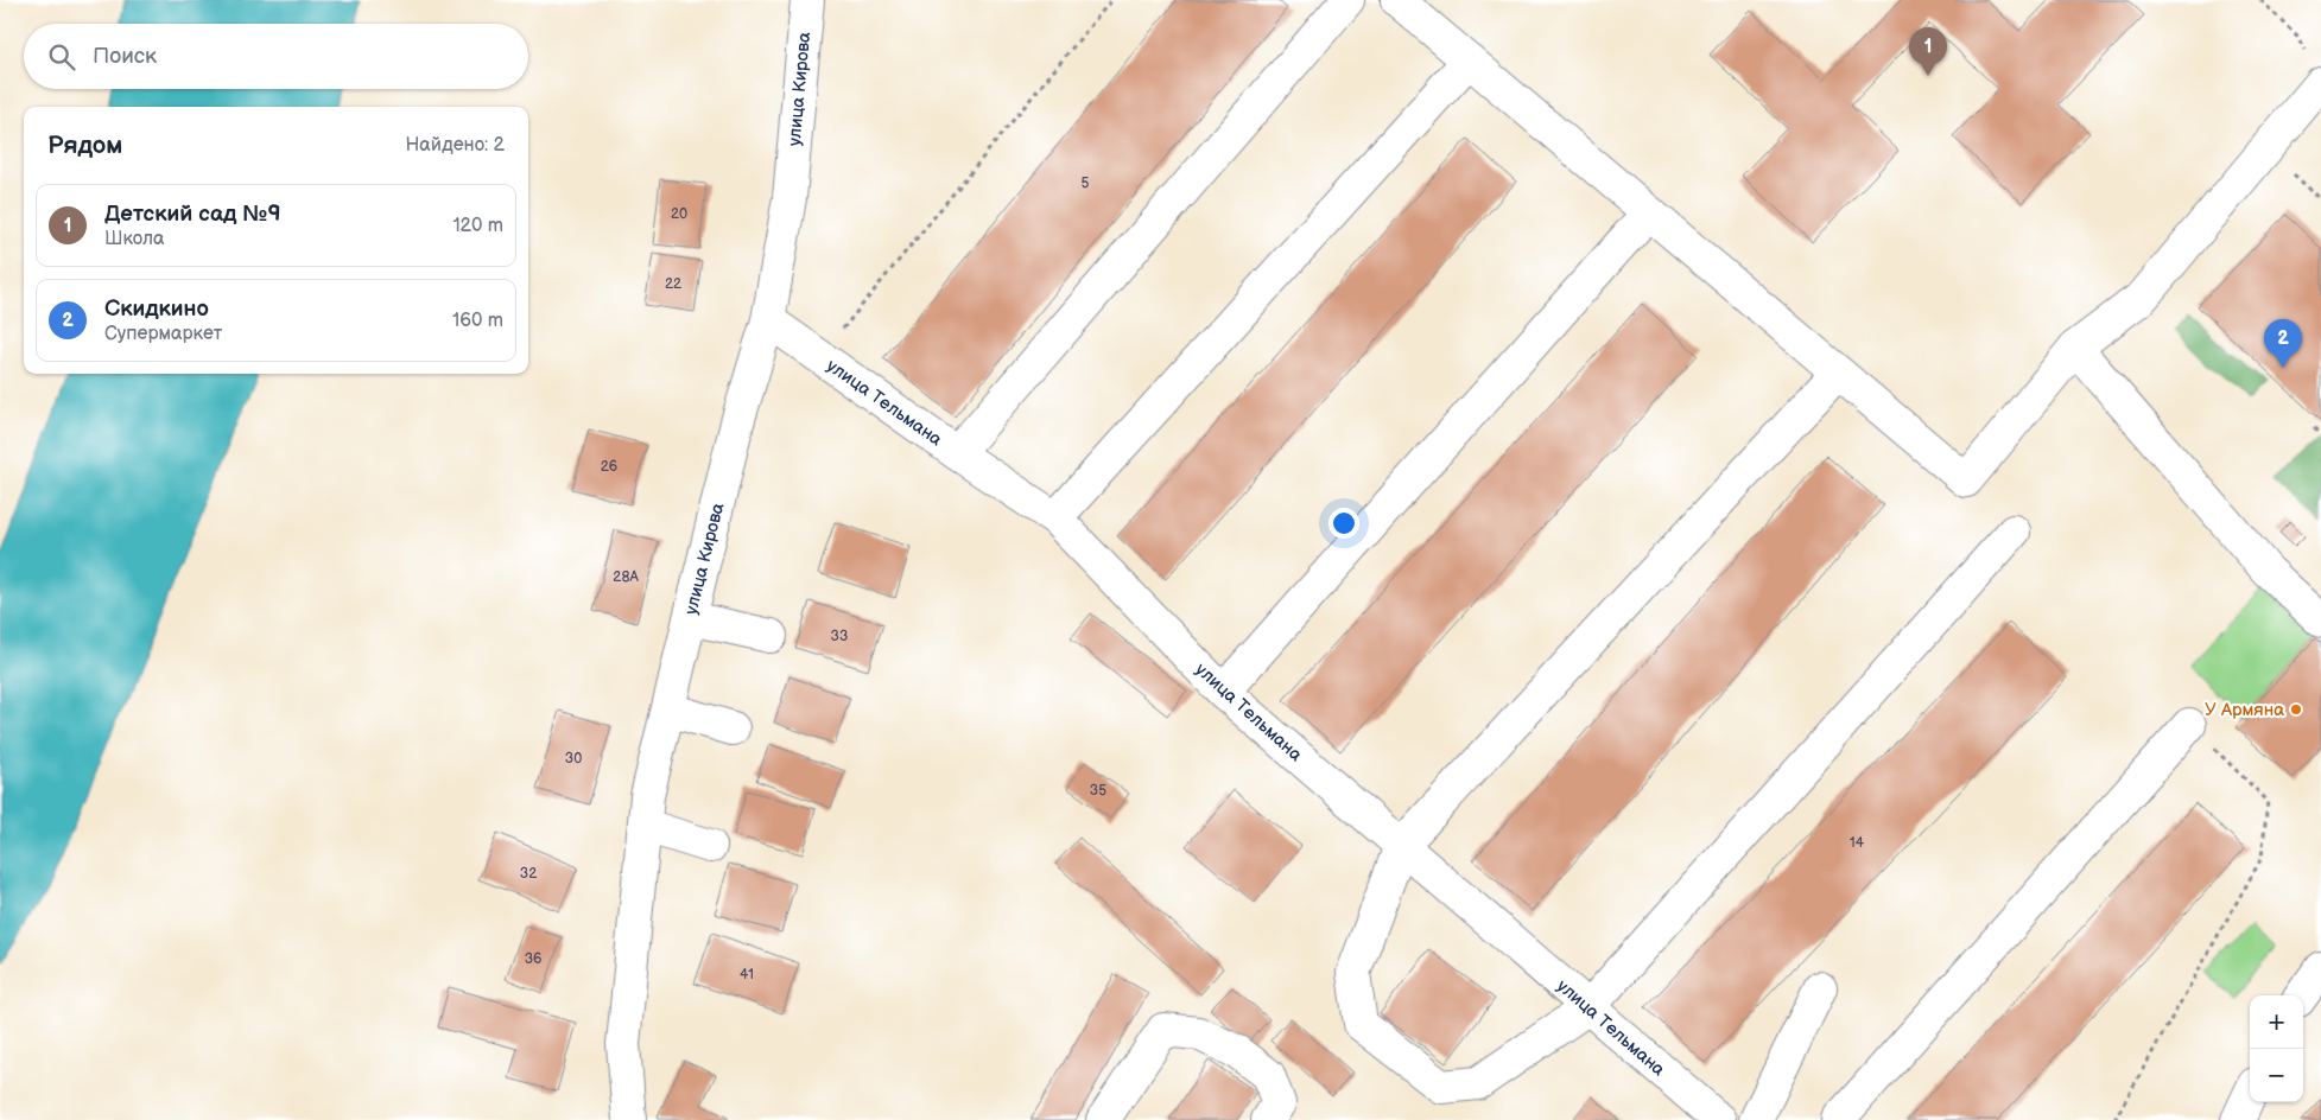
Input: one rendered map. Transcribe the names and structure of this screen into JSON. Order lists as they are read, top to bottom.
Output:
{
  "streets": {
    "street": ["улица Кирова", "улица Тельмана"]
  },
  "crossings": [
    ["улица Кирова", "улица Тельмана"]
  ],
  "places": ["У Армяна"],
  "house_numbers": [
    "5",
    "20",
    "22",
    "26",
    "28А",
    "33",
    "30",
    "35",
    "14",
    "32",
    "36",
    "41"
  ],
  "page": {
    "search": "Поиск",
    "pins": ["1", "2"],
    "heading": ["Рядом", "Найдено: 2"],
    "list": [
      {
        "mark": "1",
        "name": "Детский сад №9",
        "note": "Школа",
        "value": "120 m"
      },
      {
        "mark": "2",
        "name": "Скидкино",
        "note": "Супермаркет",
        "value": "160 m"
      }
    ],
    "map_buttons": ["+", "−"]
  }
}
